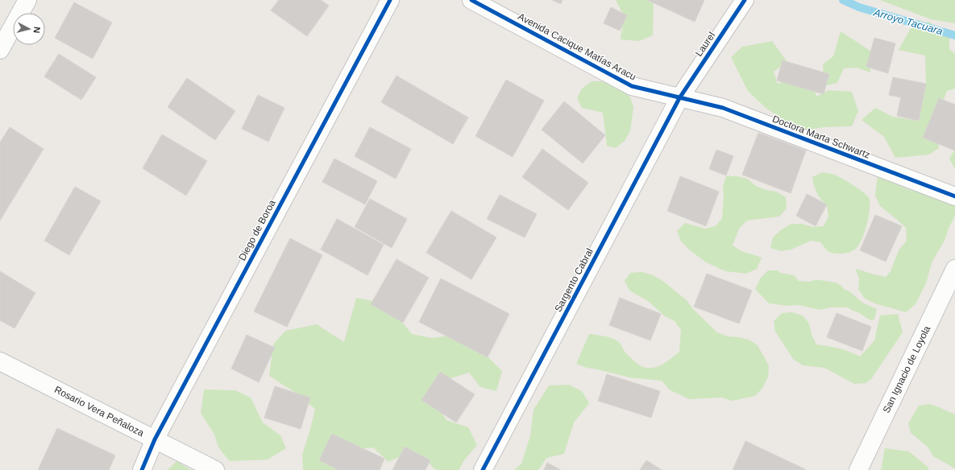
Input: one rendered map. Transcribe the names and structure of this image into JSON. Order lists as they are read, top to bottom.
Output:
{
  "streets": {
    "street": [
      "Laurel",
      "Avenida Cacique Matías Aracu",
      "Doctora Marta Schwartz",
      "Diego de Boroa",
      "Sargento Cabral",
      "San Ignacio de Loyola",
      "Rosario Vera Peñaloza"
    ]
  },
  "crossings": [
    ["Laurel", "Avenida Cacique Matías Aracu"],
    ["Laurel", "Doctora Marta Schwartz"],
    ["Laurel", "Sargento Cabral"],
    ["Avenida Cacique Matías Aracu", "Doctora Marta Schwartz"],
    ["Avenida Cacique Matías Aracu", "Sargento Cabral"],
    ["Doctora Marta Schwartz", "Sargento Cabral"],
    ["Diego de Boroa", "Rosario Vera Peñaloza"]
  ],
  "water": ["Arroyo Tacuara"],
  "north": "right"
}
